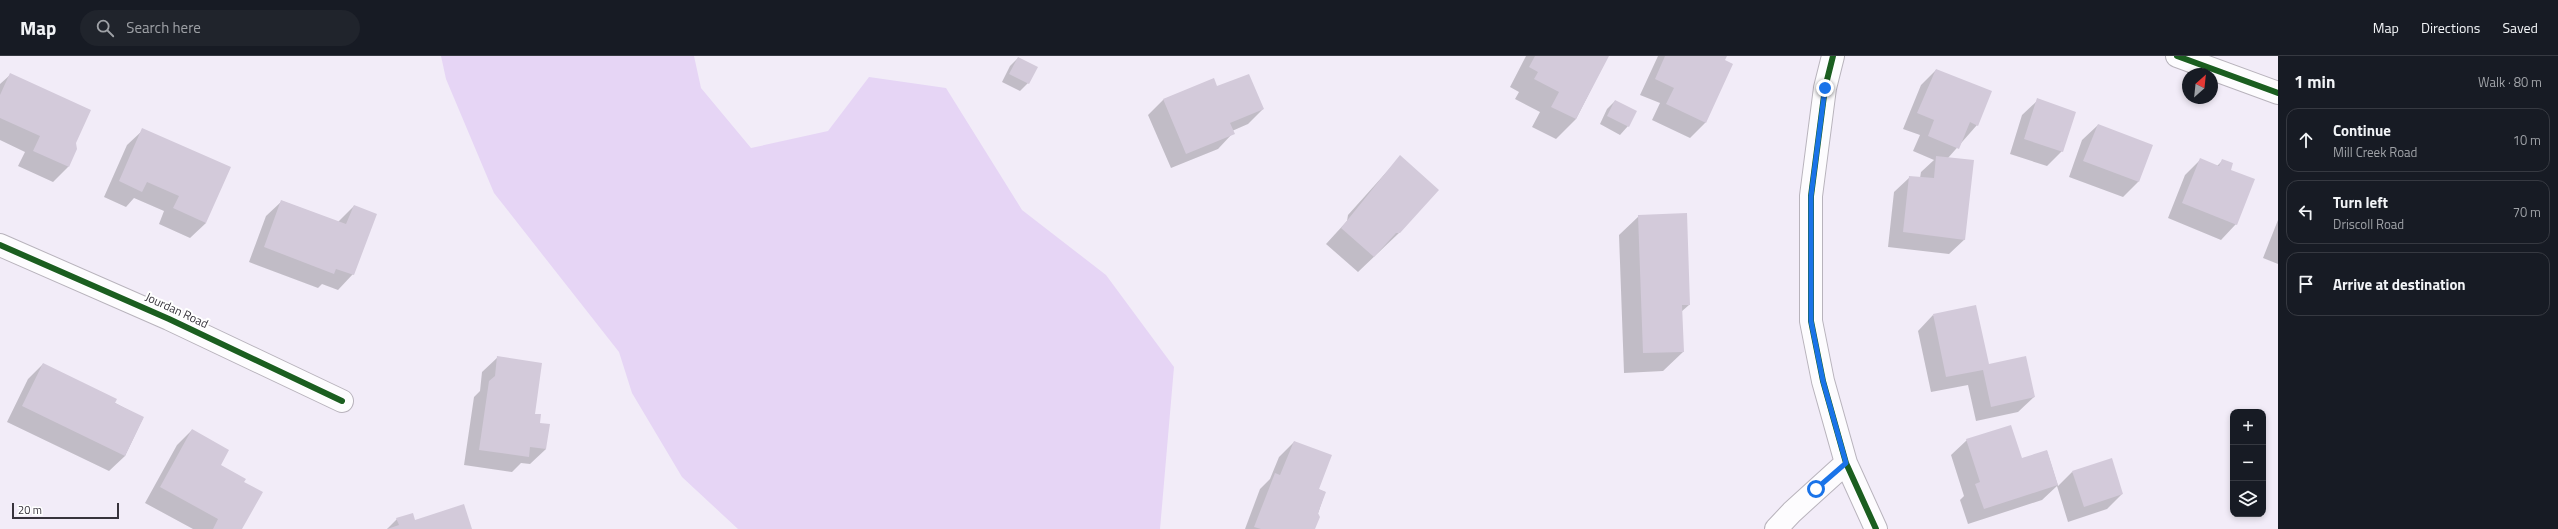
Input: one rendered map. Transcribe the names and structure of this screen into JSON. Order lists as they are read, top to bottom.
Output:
{
  "streets": {
    "street": ["Jourdan Road"]
  },
  "scale_bar": "20 m",
  "north": "top right",
  "page": {
    "header": "Map",
    "search": "Search here",
    "nav": ["Map", "Directions", "Saved"],
    "heading": ["1 min", "Walk · 80 m"],
    "list": [
      ["Continue", "Mill Creek Road", "10 m"],
      ["Turn left", "Driscoll Road", "70 m"],
      "Arrive at destination"
    ],
    "map_buttons": ["+", "−"],
    "scale": "20 m"
  }
}
